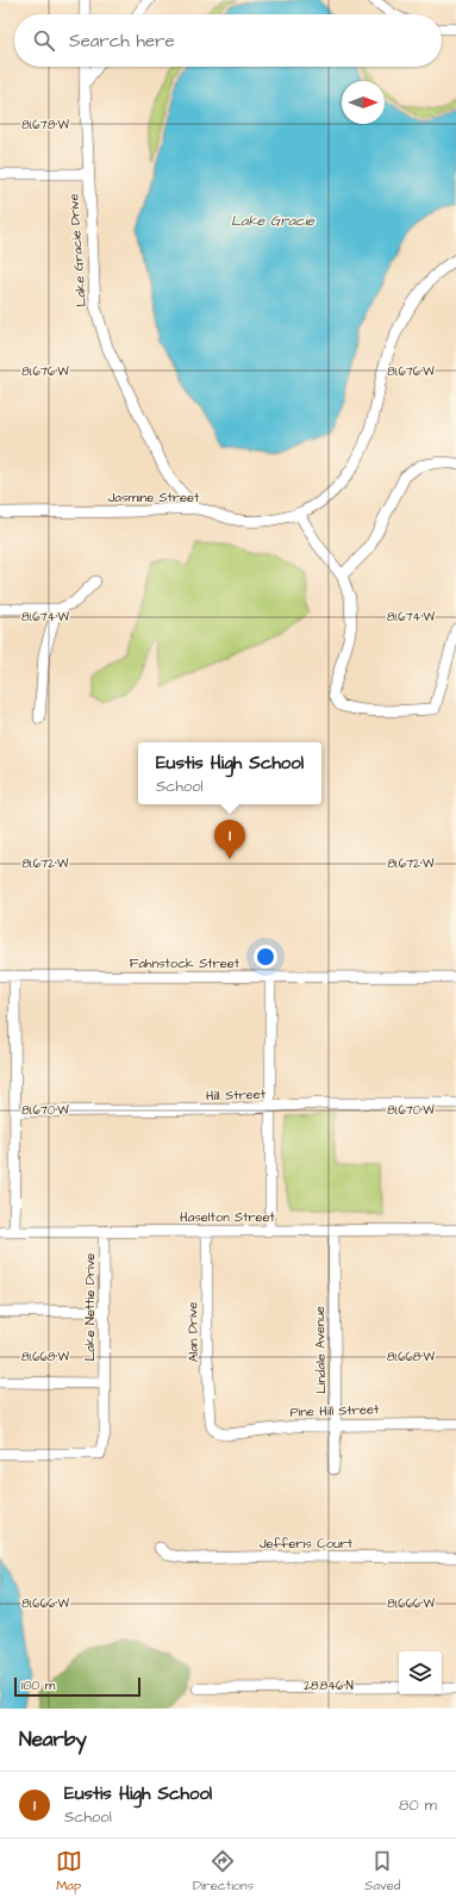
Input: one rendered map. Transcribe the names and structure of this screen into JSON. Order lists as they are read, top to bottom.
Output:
{
  "streets": {
    "street": [
      "Lake Gracie Drive",
      "Jasmine Street",
      "Fahnstock Street",
      "Hill Street",
      "Haselton Street",
      "Lake Nettie Drive",
      "Alan Drive",
      "Lindale Avenue",
      "Pine Hill Street",
      "Jefferis Court"
    ]
  },
  "crossings": [
    ["Lake Gracie Drive", "Jasmine Street"],
    ["Haselton Street", "Lake Nettie Drive"],
    ["Haselton Street", "Alan Drive"],
    ["Haselton Street", "Lindale Avenue"],
    ["Alan Drive", "Pine Hill Street"],
    ["Lindale Avenue", "Pine Hill Street"]
  ],
  "water": ["Lake Gracie"],
  "scale_bar": "100 m",
  "north": "right",
  "page": {
    "search": "Search here",
    "popup": ["Eustis High School", "School"],
    "pins": "1",
    "scale": "100 m",
    "heading": "Nearby",
    "list": [
      {
        "mark": "1",
        "name": "Eustis High School",
        "note": "School",
        "value": "80 m"
      }
    ],
    "nav": ["Map", "Directions", "Saved"]
  },
  "coordinates": [
    "81.678°W",
    "81.676°W",
    "81.674°W",
    "81.672°W",
    "81.670°W",
    "81.668°W",
    "81.666°W",
    "28.846°N"
  ]
}
